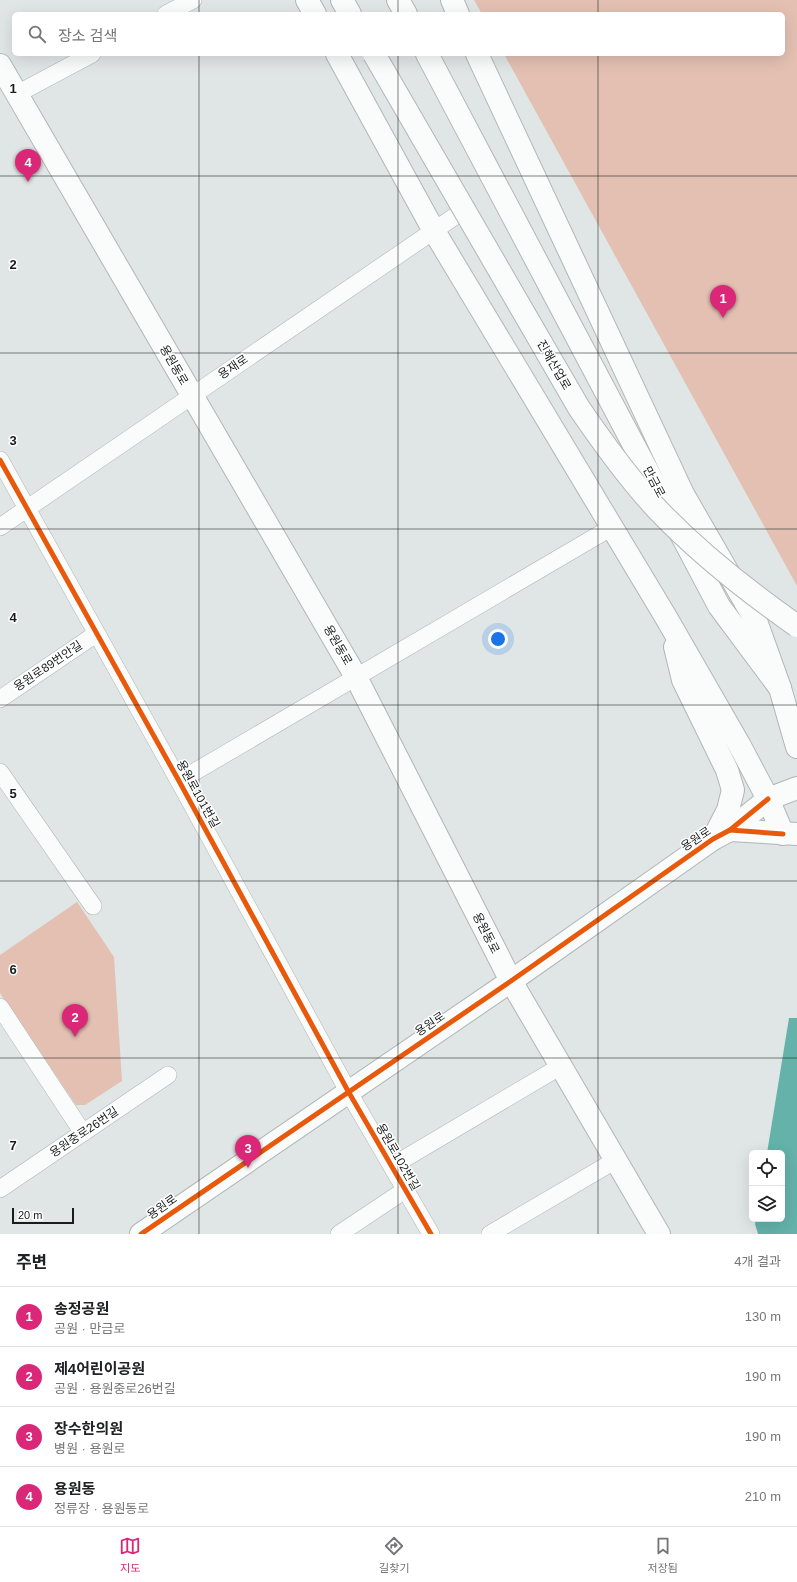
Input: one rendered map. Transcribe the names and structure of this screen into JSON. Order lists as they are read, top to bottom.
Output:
{
  "streets": {
    "main road": [
      "용원동로",
      "진해산업로",
      "만금로",
      "용원로"
    ],
    "street": [
      "용재로",
      "용원로89번안길",
      "용원로101번길",
      "용원중로26번길",
      "용원로102번길"
    ]
  },
  "crossings": [
    ["용원동로", "용재로"],
    ["용원동로", "용원로"],
    ["용재로", "용원로101번길"],
    ["용원로89번안길", "용원로101번길"],
    ["용원로101번길", "용원로"],
    ["용원로101번길", "용원로102번길"],
    ["용원로", "용원로102번길"]
  ],
  "scale_bar": "20 m",
  "page": {
    "search": "장소 검색",
    "pins": [
      "4",
      "1",
      "2",
      "3"
    ],
    "scale": "20 m",
    "heading": ["주변", "4개 결과"],
    "list": [
      {
        "mark": "1",
        "name": "송정공원",
        "note": "공원 · 만금로",
        "value": "130 m"
      },
      {
        "mark": "2",
        "name": "제4어린이공원",
        "note": "공원 · 용원중로26번길",
        "value": "190 m"
      },
      {
        "mark": "3",
        "name": "장수한의원",
        "note": "병원 · 용원로",
        "value": "190 m"
      },
      {
        "mark": "4",
        "name": "용원동",
        "note": "정류장 · 용원동로",
        "value": "210 m"
      }
    ],
    "nav": ["지도", "길찾기", "저장됨"]
  },
  "grid": {
    "rows": [
      "1",
      "2",
      "3",
      "4",
      "5",
      "6",
      "7"
    ]
  }
}
